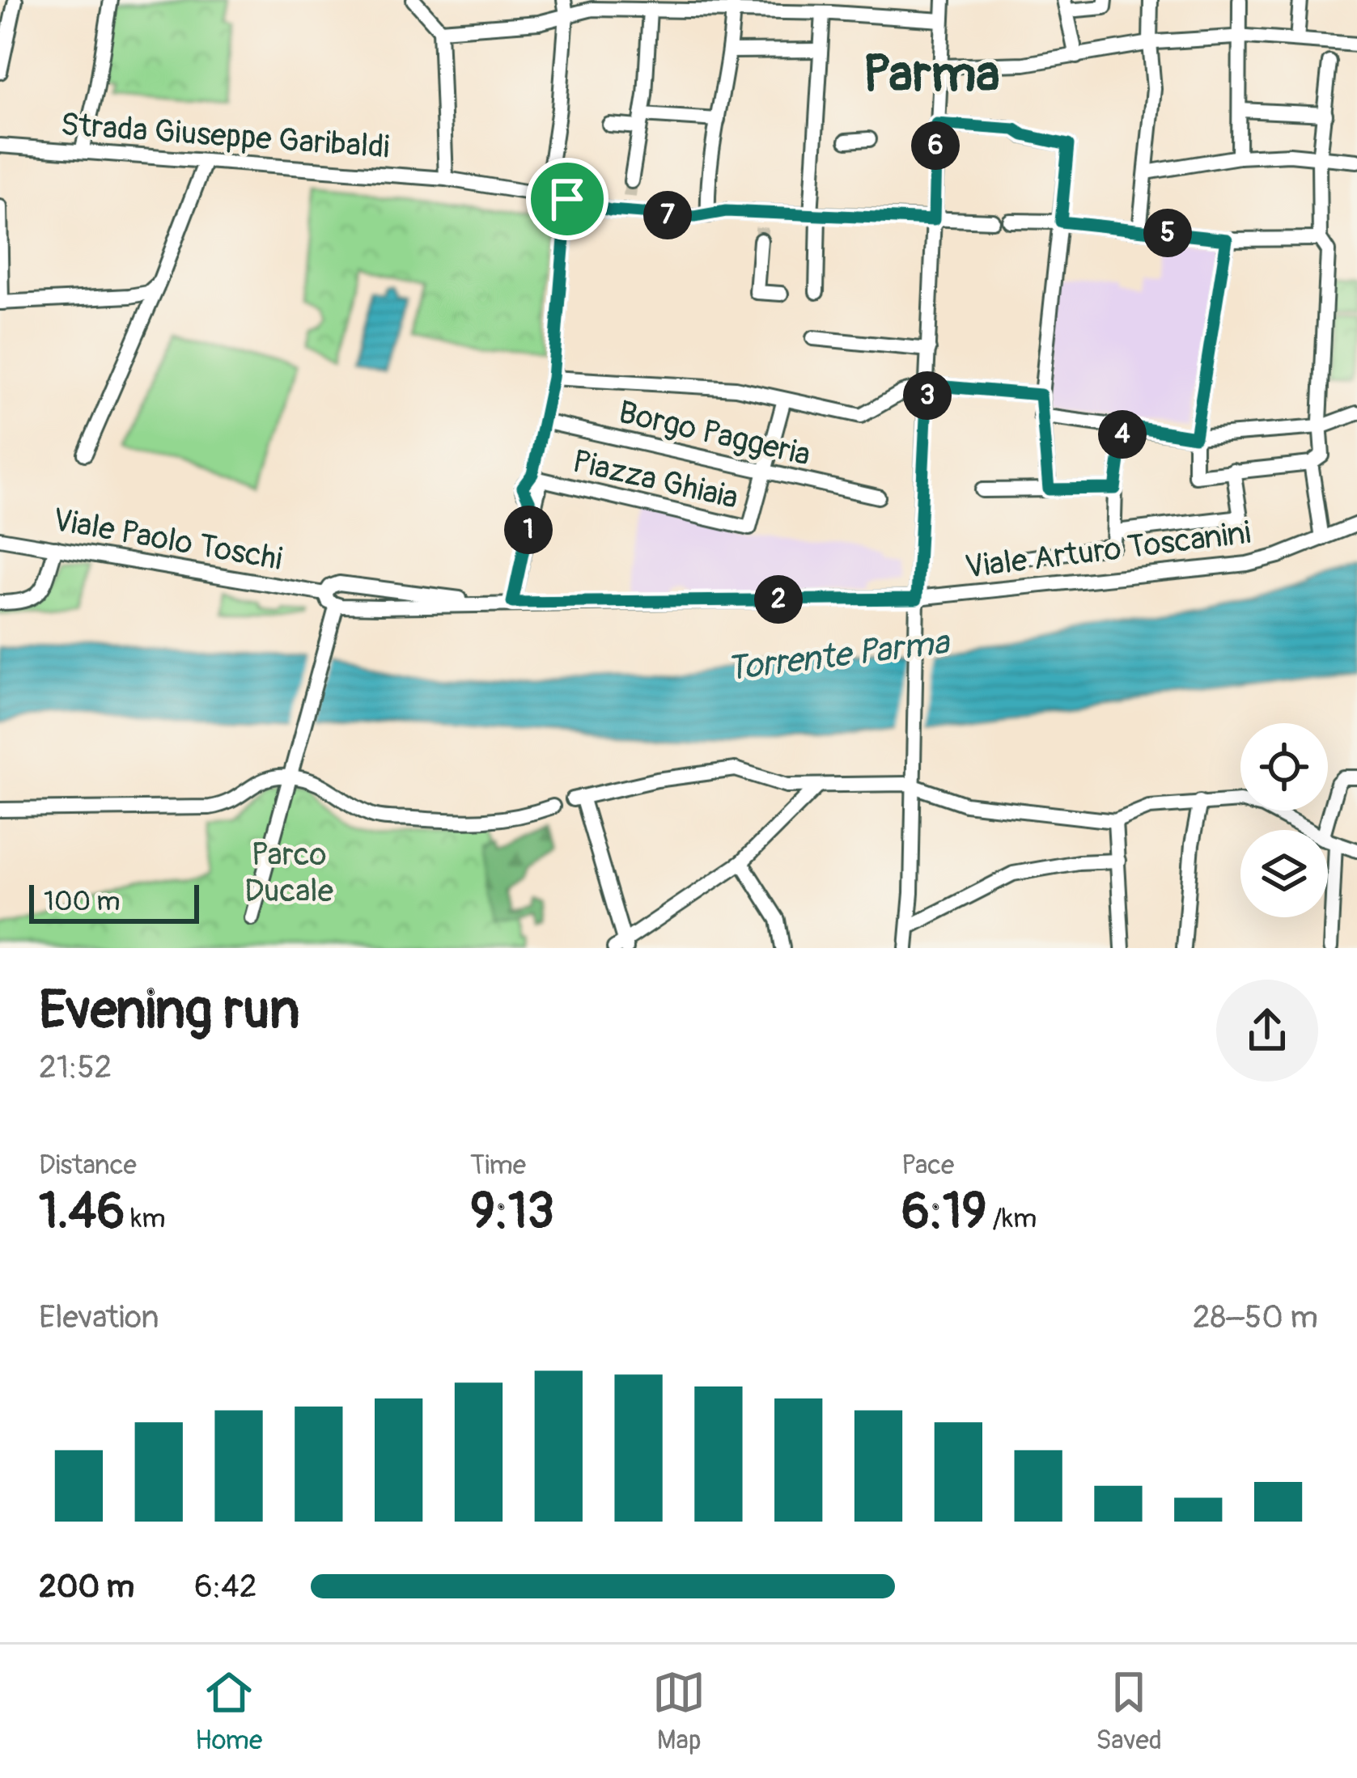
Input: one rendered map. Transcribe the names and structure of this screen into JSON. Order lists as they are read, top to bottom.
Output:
{
  "streets": {
    "street": [
      "Strada Giuseppe Garibaldi",
      "Borgo Paggeria",
      "Piazza Ghiaia",
      "Viale Paolo Toschi",
      "Viale Arturo Toscanini"
    ]
  },
  "crossings": [
    ["Borgo Paggeria", "Piazza Ghiaia"]
  ],
  "districts": ["Parma"],
  "water": ["Torrente Parma"],
  "parks": ["Parco Ducale"],
  "scale_bar": "100 m",
  "page": {
    "pins": [
      "6",
      "7",
      "5",
      "3",
      "4",
      "1",
      "2"
    ],
    "scale": "100 m",
    "heading": ["Evening run", "21:52"],
    "stats": [
      ["Distance", "1.46 km"],
      ["Time", "9:13"],
      ["Pace", "6:19 /km"]
    ],
    "chart": ["Elevation", "28–50 m"],
    "list": [
      {
        "name": "200 m",
        "note": "6:42"
      }
    ],
    "tabs": ["Home", "Map", "Saved"]
  }
}
